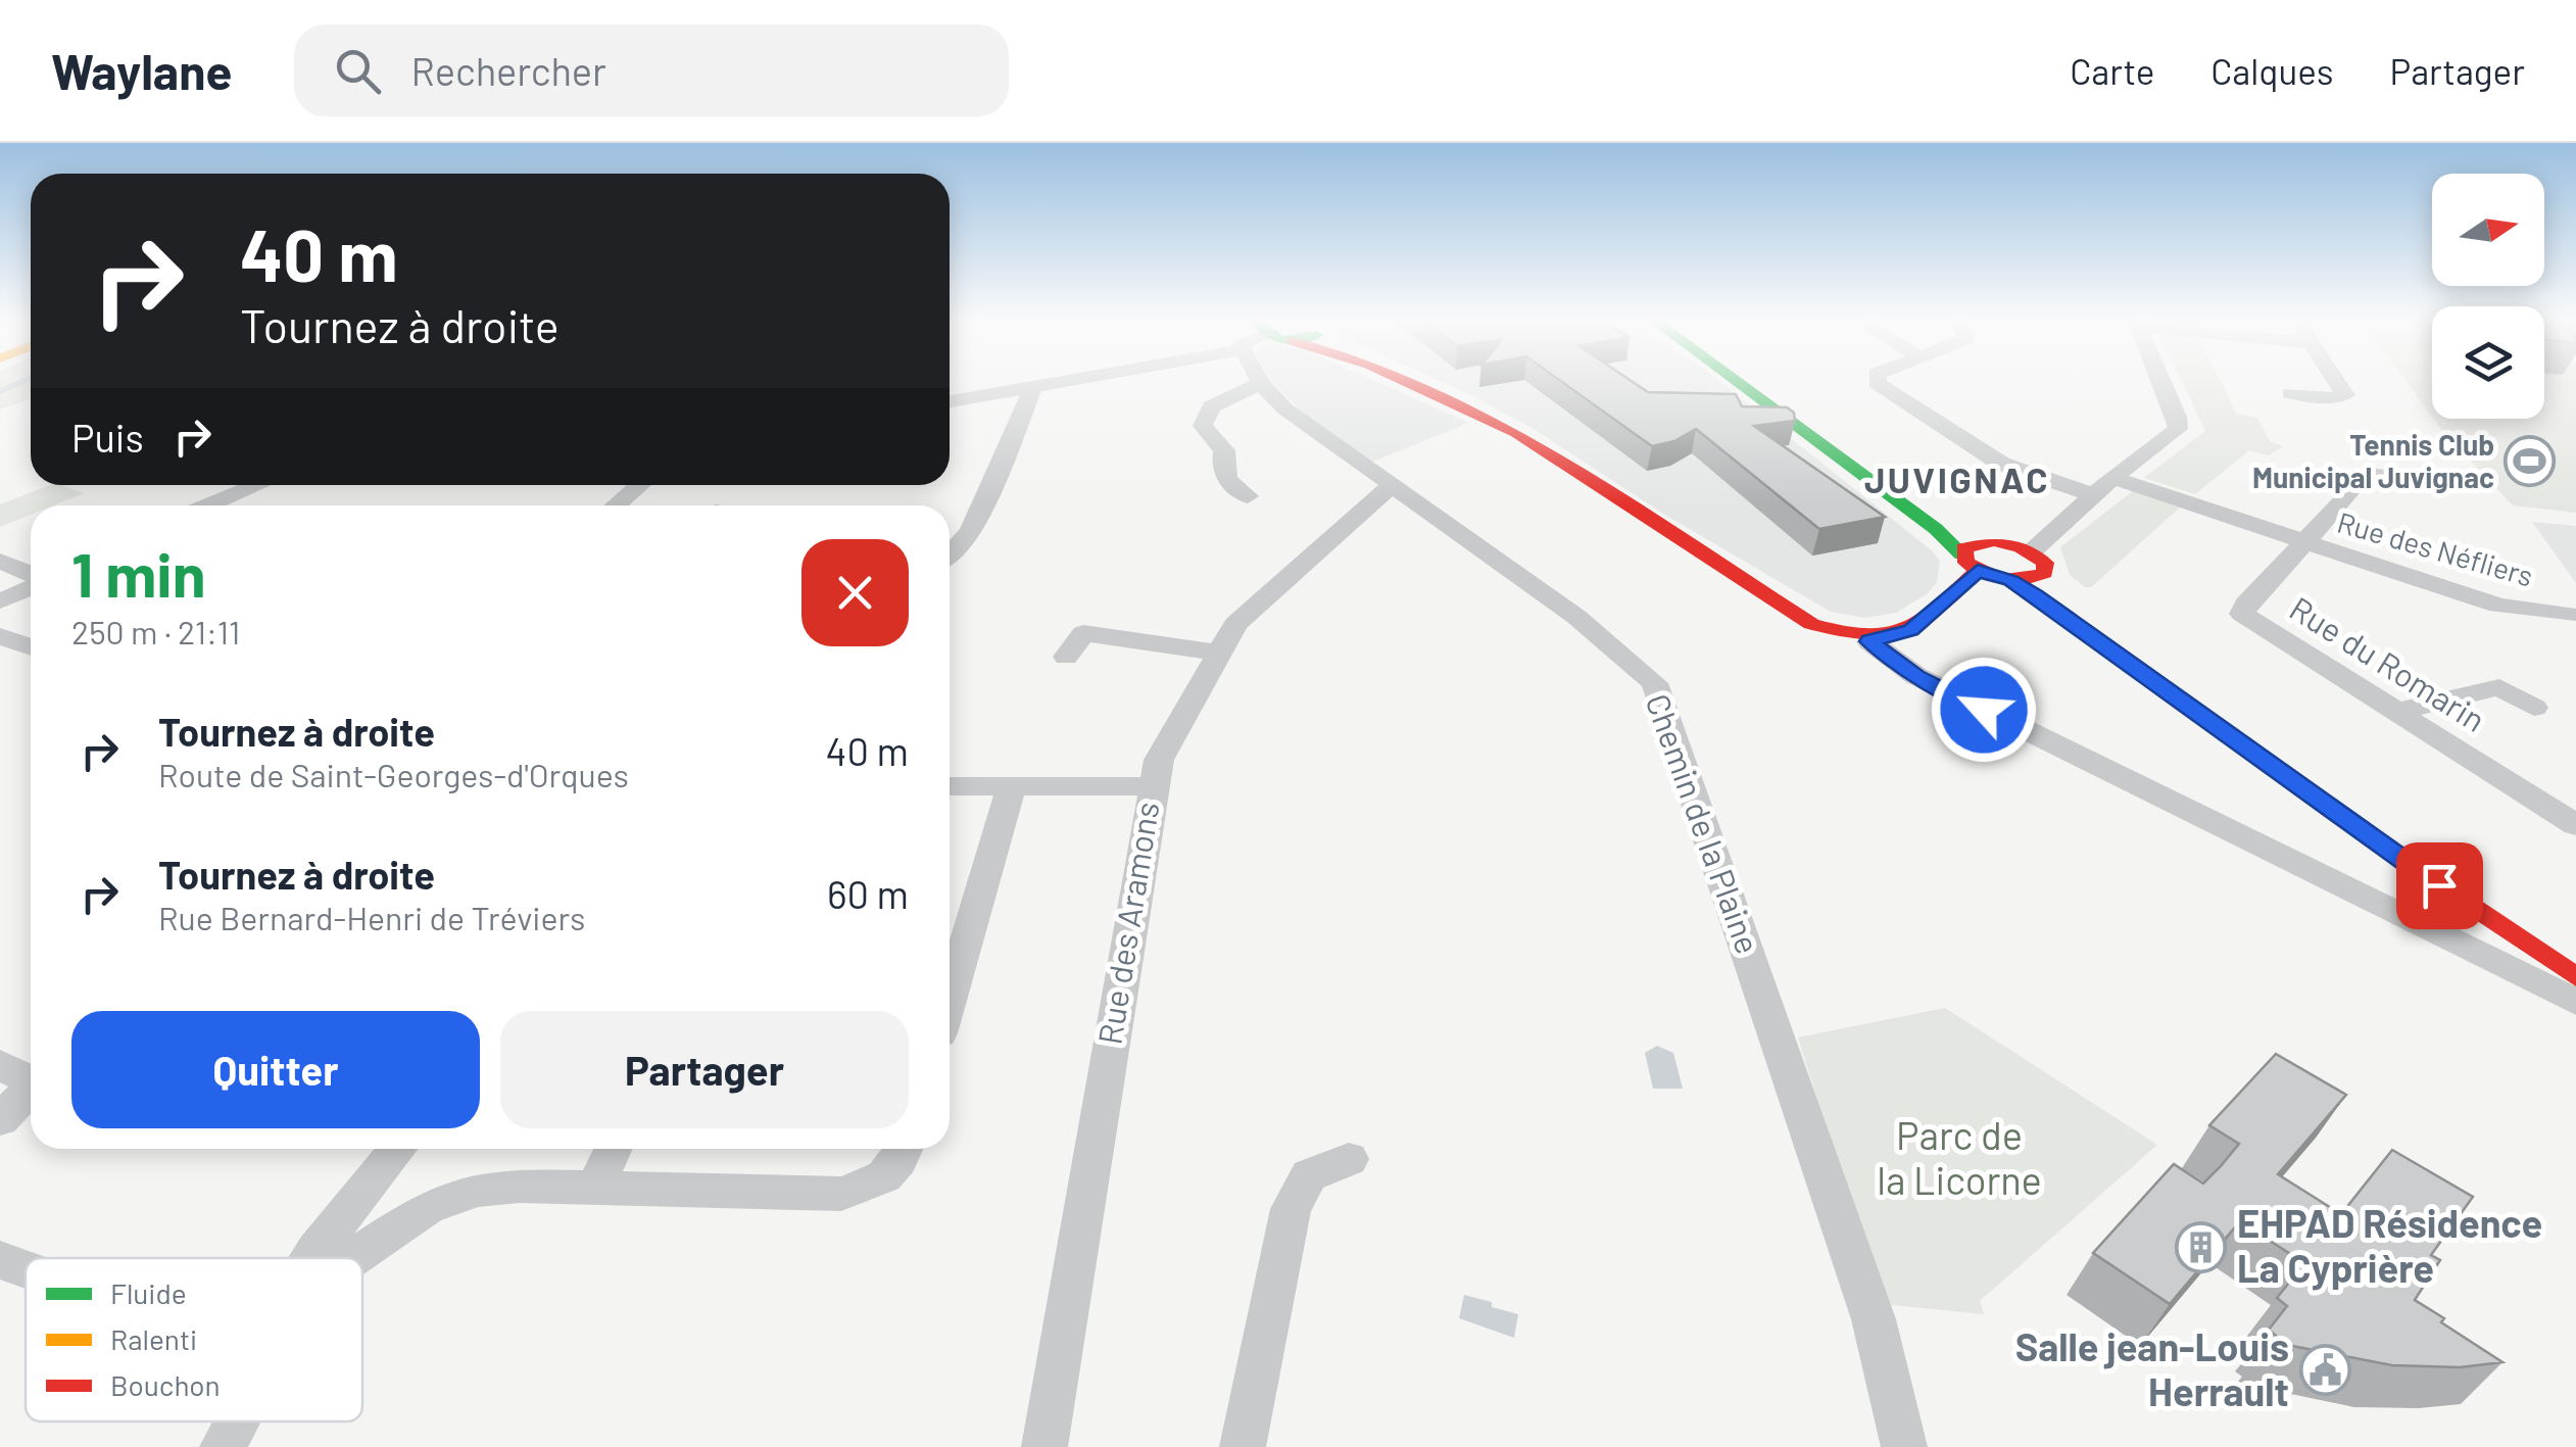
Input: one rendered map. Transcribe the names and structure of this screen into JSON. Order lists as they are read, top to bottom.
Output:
{
  "streets": {
    "street": [
      "Rue des Néfliers",
      "Rue du Romarin",
      "Chemin de la Plaine",
      "Rue des Aramons"
    ]
  },
  "crossings": [
    ["Rue des Néfliers", "Rue du Romarin"],
    ["Chemin de la Plaine", "Rue des Aramons"]
  ],
  "districts": ["JUVIGNAC"],
  "parks": ["Parc de la Licorne"],
  "places": {
    "sports": ["Tennis Club Municipal Juvignac"],
    "building": ["EHPAD Résidence La Cyprière"],
    "public building": ["Salle jean-Louis Herrault"]
  },
  "legend": ["Fluide", "Ralenti", "Bouchon"],
  "north": "right",
  "page": {
    "header": "Waylane",
    "search": "Rechercher",
    "nav": ["Carte", "Calques", "Partager"],
    "turn": ["40 m", "Tournez à droite"],
    "then": "Puis",
    "heading": ["1 min", "250 m · 21:11"],
    "list": [
      {
        "name": "Tournez à droite",
        "note": "Route de Saint-Georges-d'Orques",
        "value": "40 m"
      },
      {
        "name": "Tournez à droite",
        "note": "Rue Bernard-Henri de Tréviers",
        "value": "60 m"
      }
    ],
    "buttons": ["Quitter", "Partager"]
  }
}
